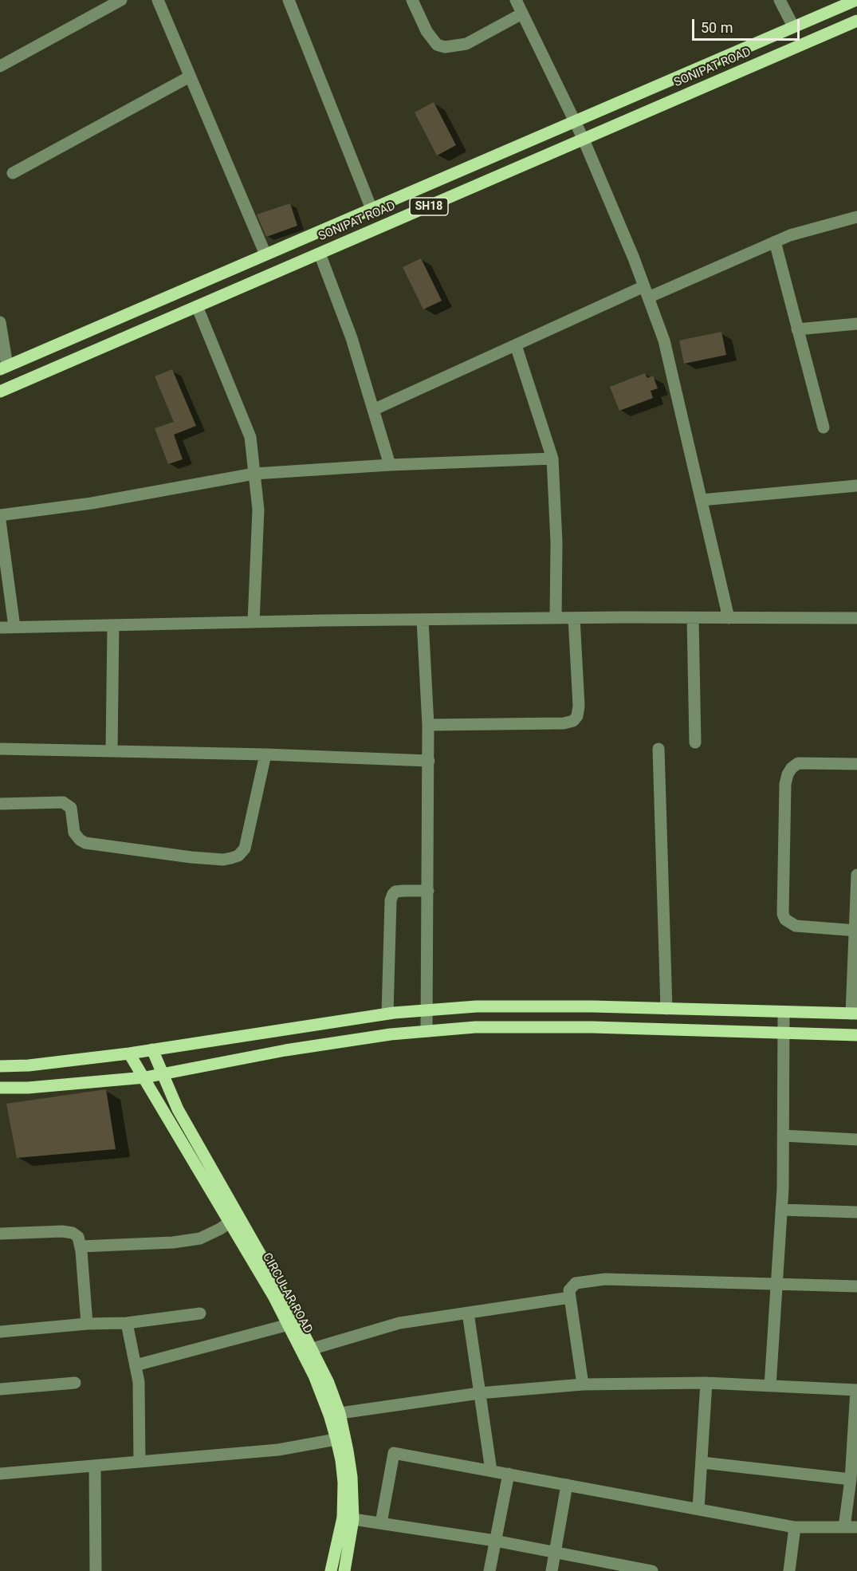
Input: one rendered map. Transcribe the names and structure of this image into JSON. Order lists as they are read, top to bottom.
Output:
{
  "streets": {
    "main road": ["SONIPAT ROAD", "SH18", "CIRCULAR ROAD"]
  },
  "scale_bar": "50 m"
}
